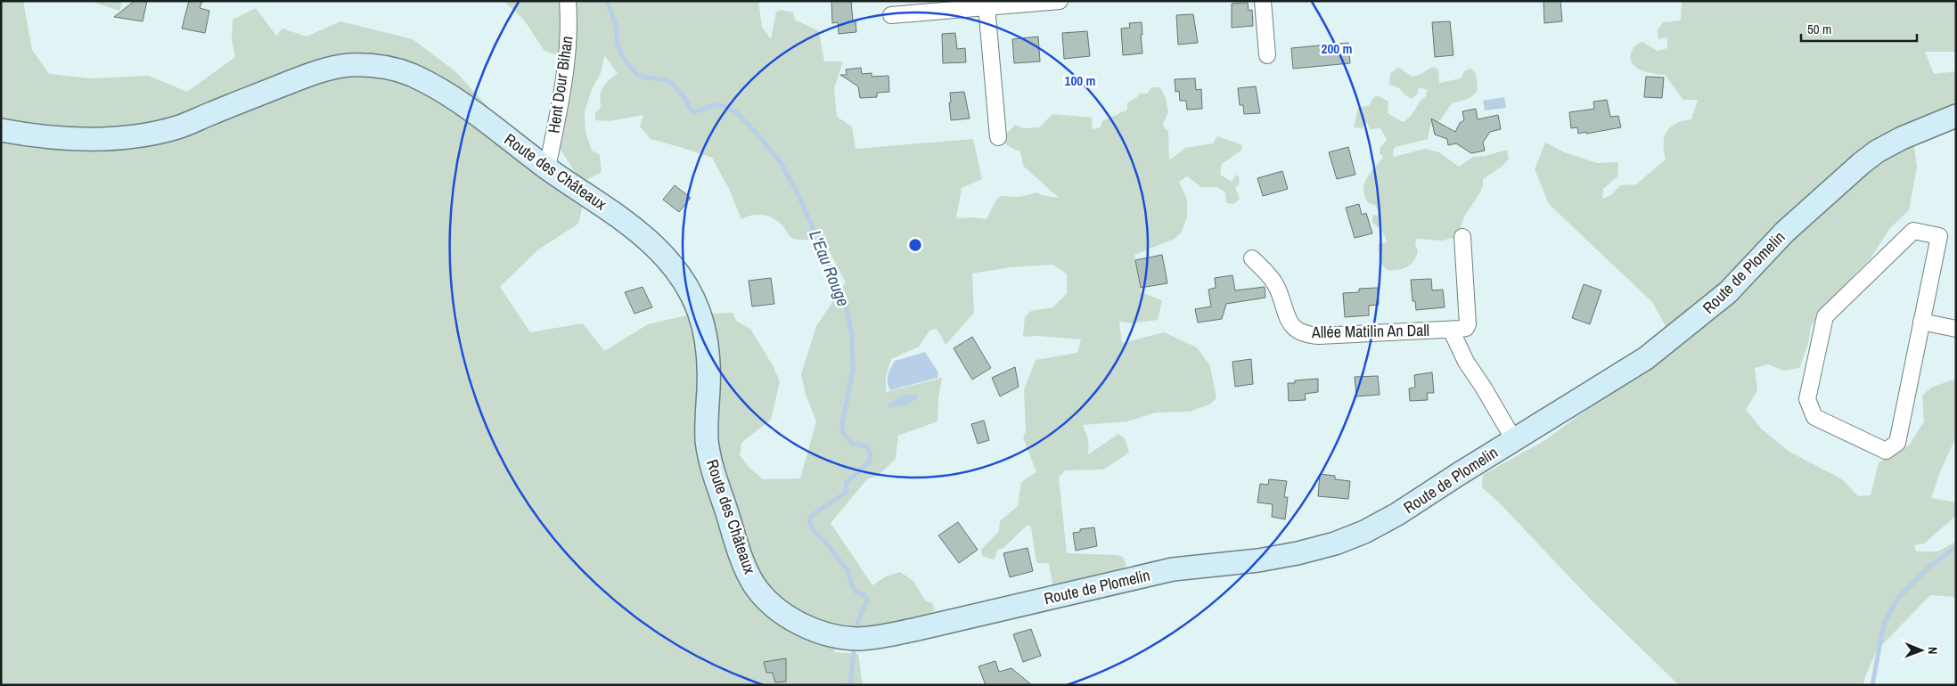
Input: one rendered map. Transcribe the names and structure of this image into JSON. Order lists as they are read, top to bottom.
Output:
{
  "streets": {
    "street": [
      "Hent Dour Bihan",
      "Route des Châteaux",
      "Route de Plomelin",
      "Allée Matilin An Dall"
    ]
  },
  "crossings": [
    ["Hent Dour Bihan", "Route des Châteaux"],
    ["Route des Châteaux", "Route de Plomelin"],
    ["Route de Plomelin", "Allée Matilin An Dall"]
  ],
  "water": ["L'Eau Rouge"],
  "scale_bar": "50 m",
  "north": "right",
  "rings": ["200 m", "100 m"]
}
